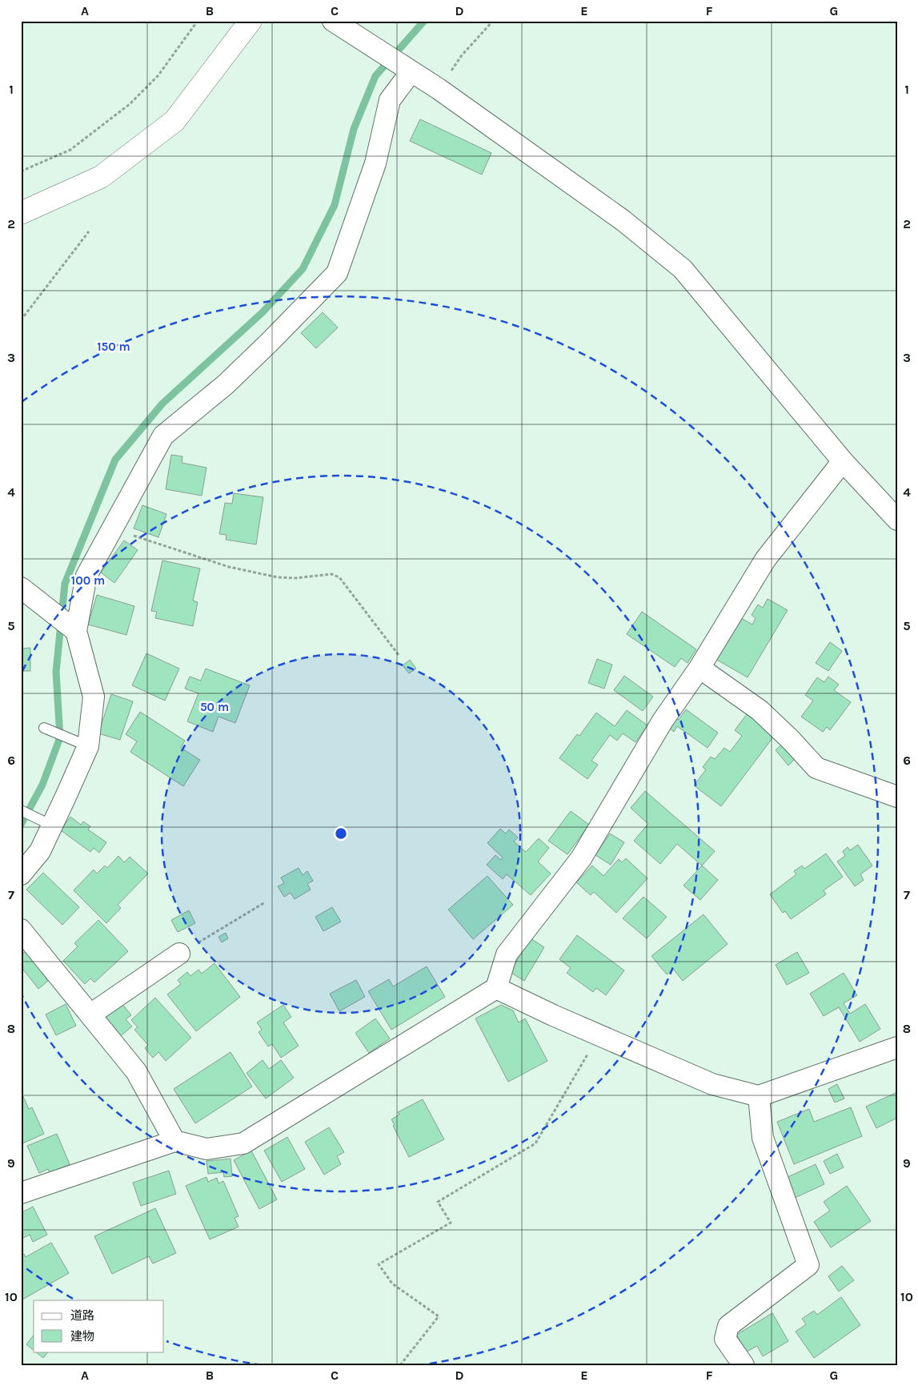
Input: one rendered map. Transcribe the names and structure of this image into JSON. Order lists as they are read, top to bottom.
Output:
{
  "legend": ["道路", "建物"],
  "grid": {
    "columns": [
      "A",
      "B",
      "C",
      "D",
      "E",
      "F",
      "G"
    ],
    "rows": [
      "1",
      "2",
      "3",
      "4",
      "5",
      "6",
      "7",
      "8",
      "9",
      "10"
    ]
  },
  "rings": ["150 m", "100 m", "50 m"]
}
